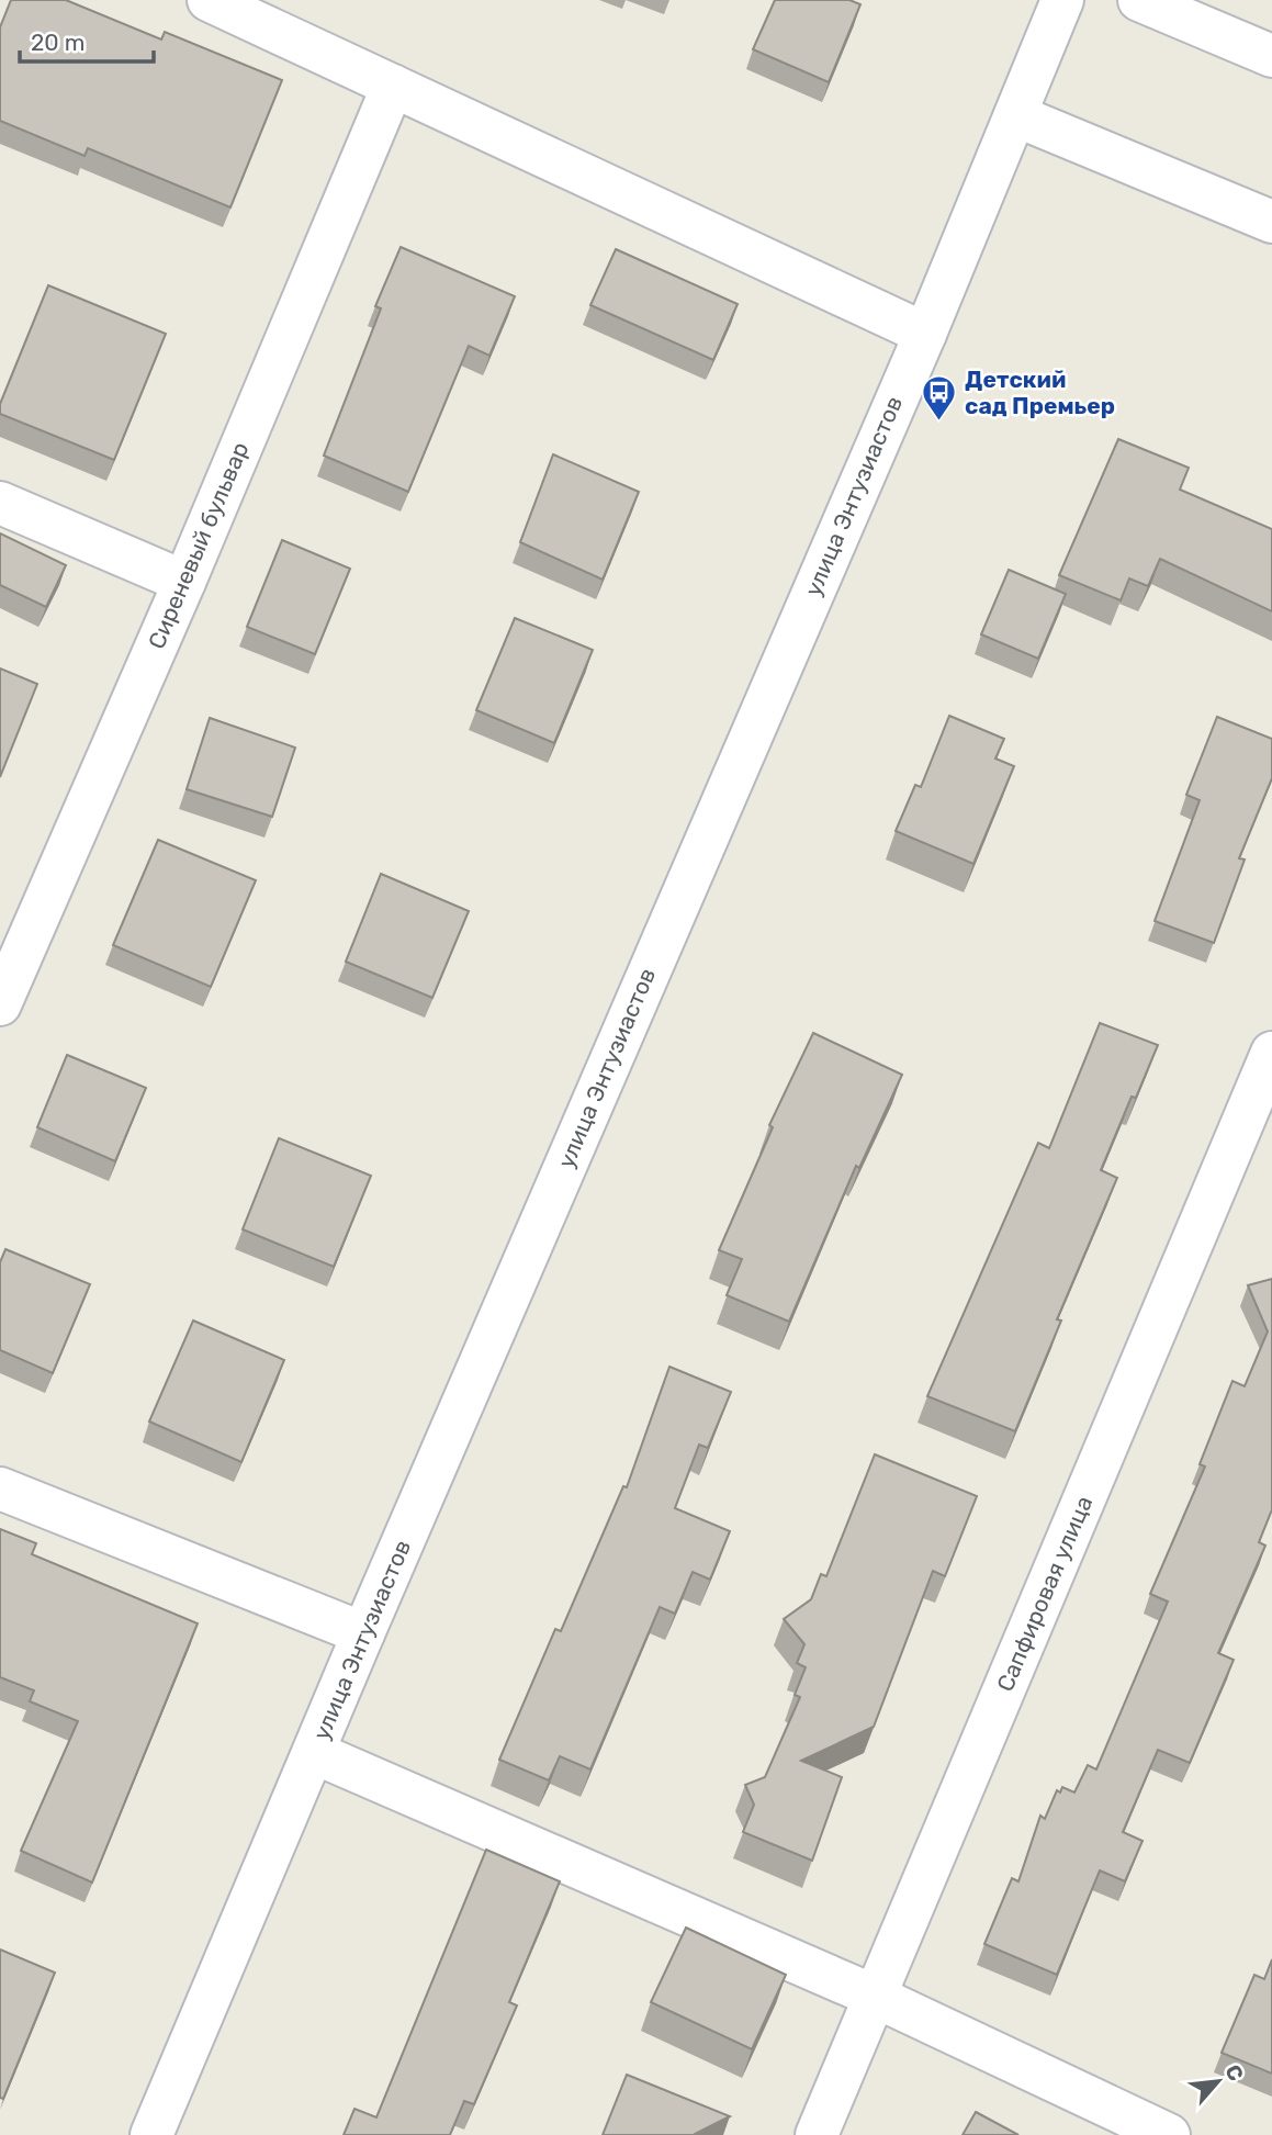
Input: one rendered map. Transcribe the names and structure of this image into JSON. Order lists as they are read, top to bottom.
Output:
{
  "streets": {
    "street": ["улица Энтузиастов", "Сиреневый бульвар", "Сапфировая улица"]
  },
  "places": {
    "bus stop": ["Детский сад Премьер"]
  },
  "scale_bar": "20 m",
  "north": "top right"
}
